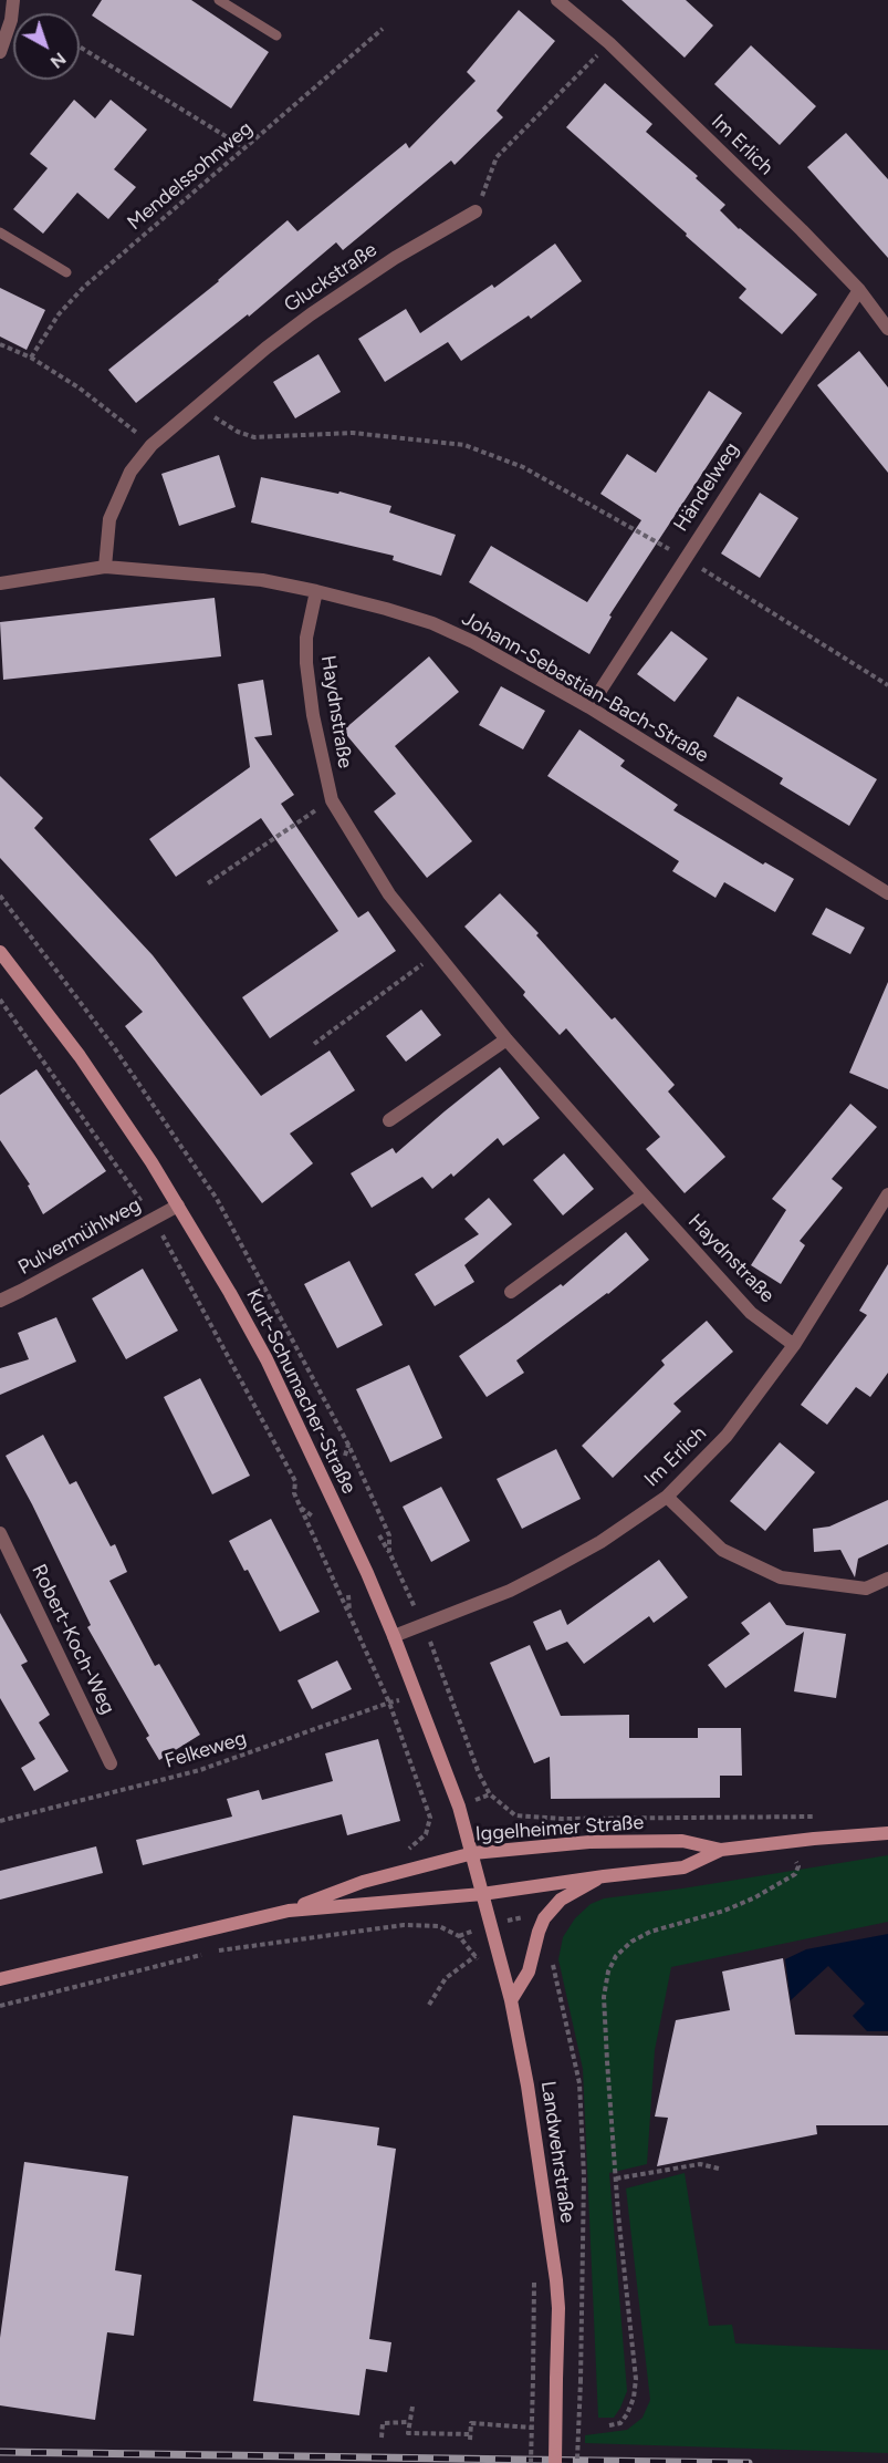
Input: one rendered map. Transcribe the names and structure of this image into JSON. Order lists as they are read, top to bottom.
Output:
{
  "streets": {
    "main road": ["Kurt-Schumacher-Straße", "Iggelheimer Straße", "Landwehrstraße"],
    "street": [
      "Im Erlich",
      "Gluckstraße",
      "Händelweg",
      "Johann-Sebastian-Bach-Straße",
      "Haydnstraße",
      "Pulvermühlweg",
      "Robert-Koch-Weg"
    ],
    "path": ["Mendelssohnweg", "Felkeweg"]
  },
  "crossings": [
    ["Im Erlich", "Händelweg"],
    ["Im Erlich", "Haydnstraße"],
    ["Im Erlich", "Kurt-Schumacher-Straße"],
    ["Gluckstraße", "Johann-Sebastian-Bach-Straße"],
    ["Händelweg", "Johann-Sebastian-Bach-Straße"],
    ["Johann-Sebastian-Bach-Straße", "Haydnstraße"],
    ["Pulvermühlweg", "Kurt-Schumacher-Straße"],
    ["Kurt-Schumacher-Straße", "Felkeweg"],
    ["Kurt-Schumacher-Straße", "Iggelheimer Straße"],
    ["Kurt-Schumacher-Straße", "Landwehrstraße"],
    ["Iggelheimer Straße", "Landwehrstraße"]
  ],
  "north": "bottom right"
}
